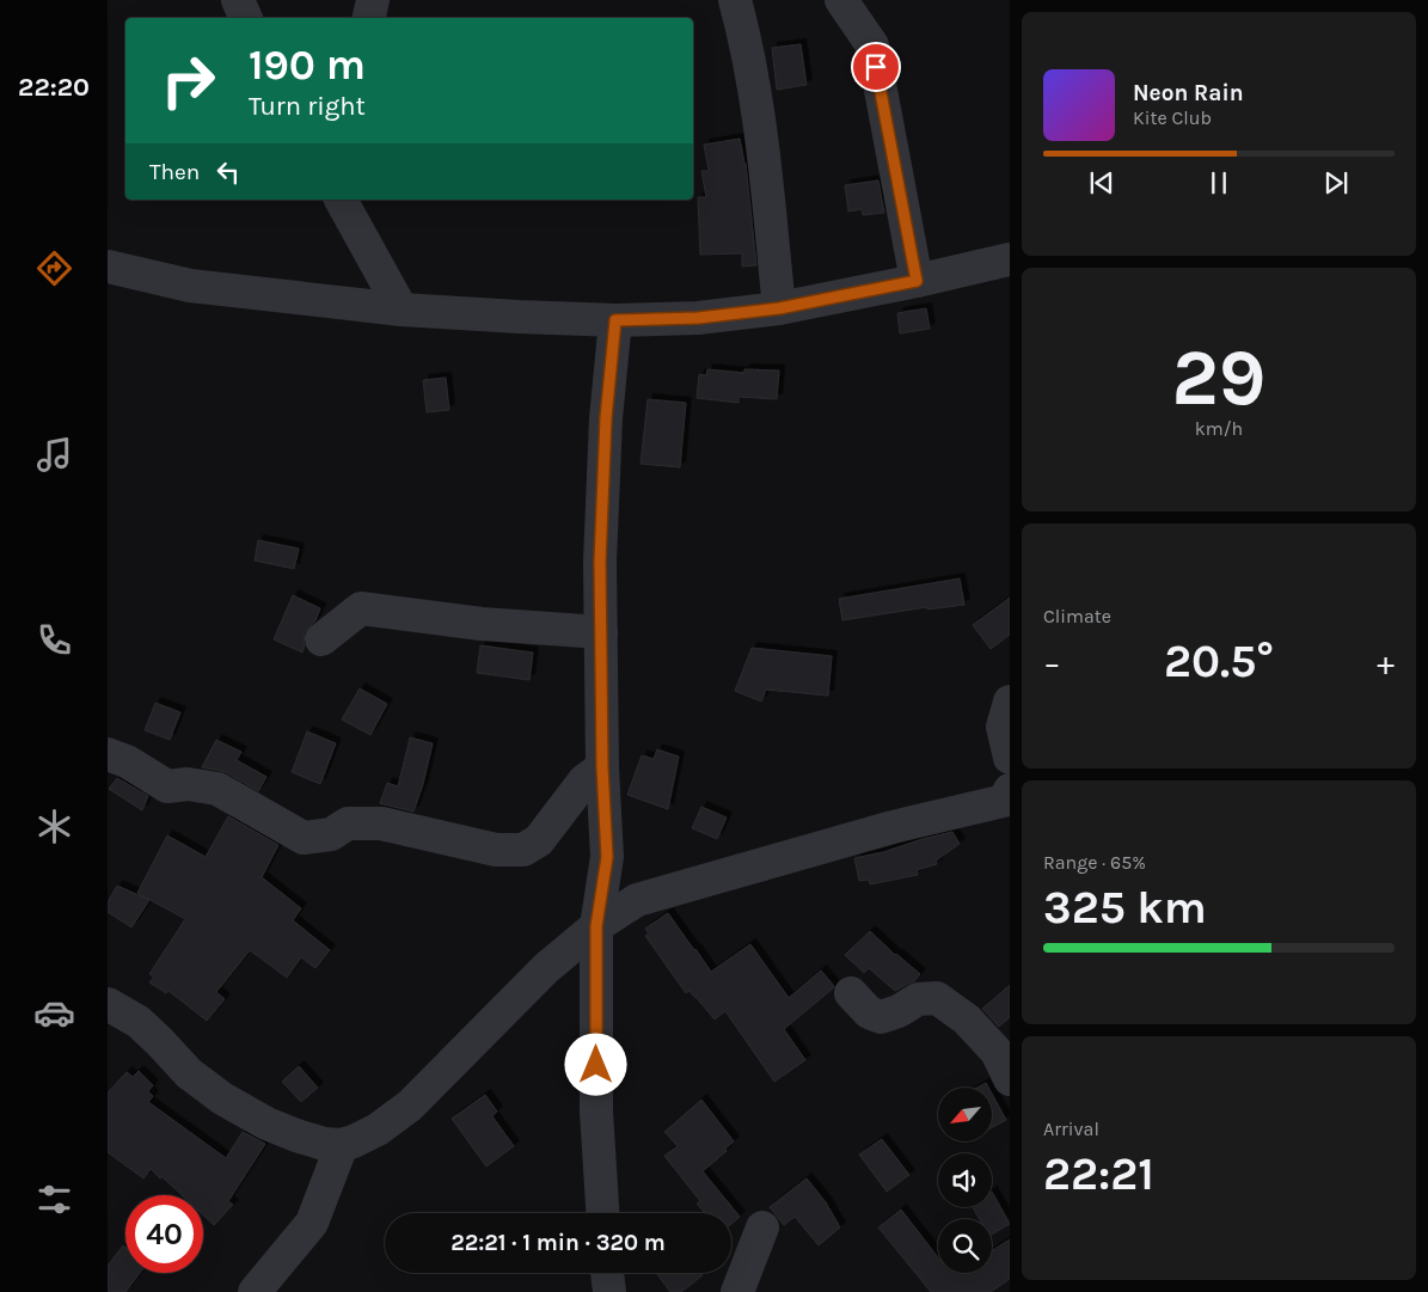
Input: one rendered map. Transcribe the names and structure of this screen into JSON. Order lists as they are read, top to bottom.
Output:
{
  "north": "bottom left",
  "page": {
    "tabs": "22:20",
    "turn": ["190 m", "Turn right"],
    "song": ["Neon Rain", "Kite Club"],
    "then": "Then",
    "tile": [
      ["29", "km/h"],
      "Climate",
      ["Range · 65%", "325 km"],
      ["Arrival", "22:21"]
    ],
    "heat": ["−", "20.5°", "+"],
    "limit": "40",
    "trip": "22:21 · 1 min · 320 m"
  }
}
